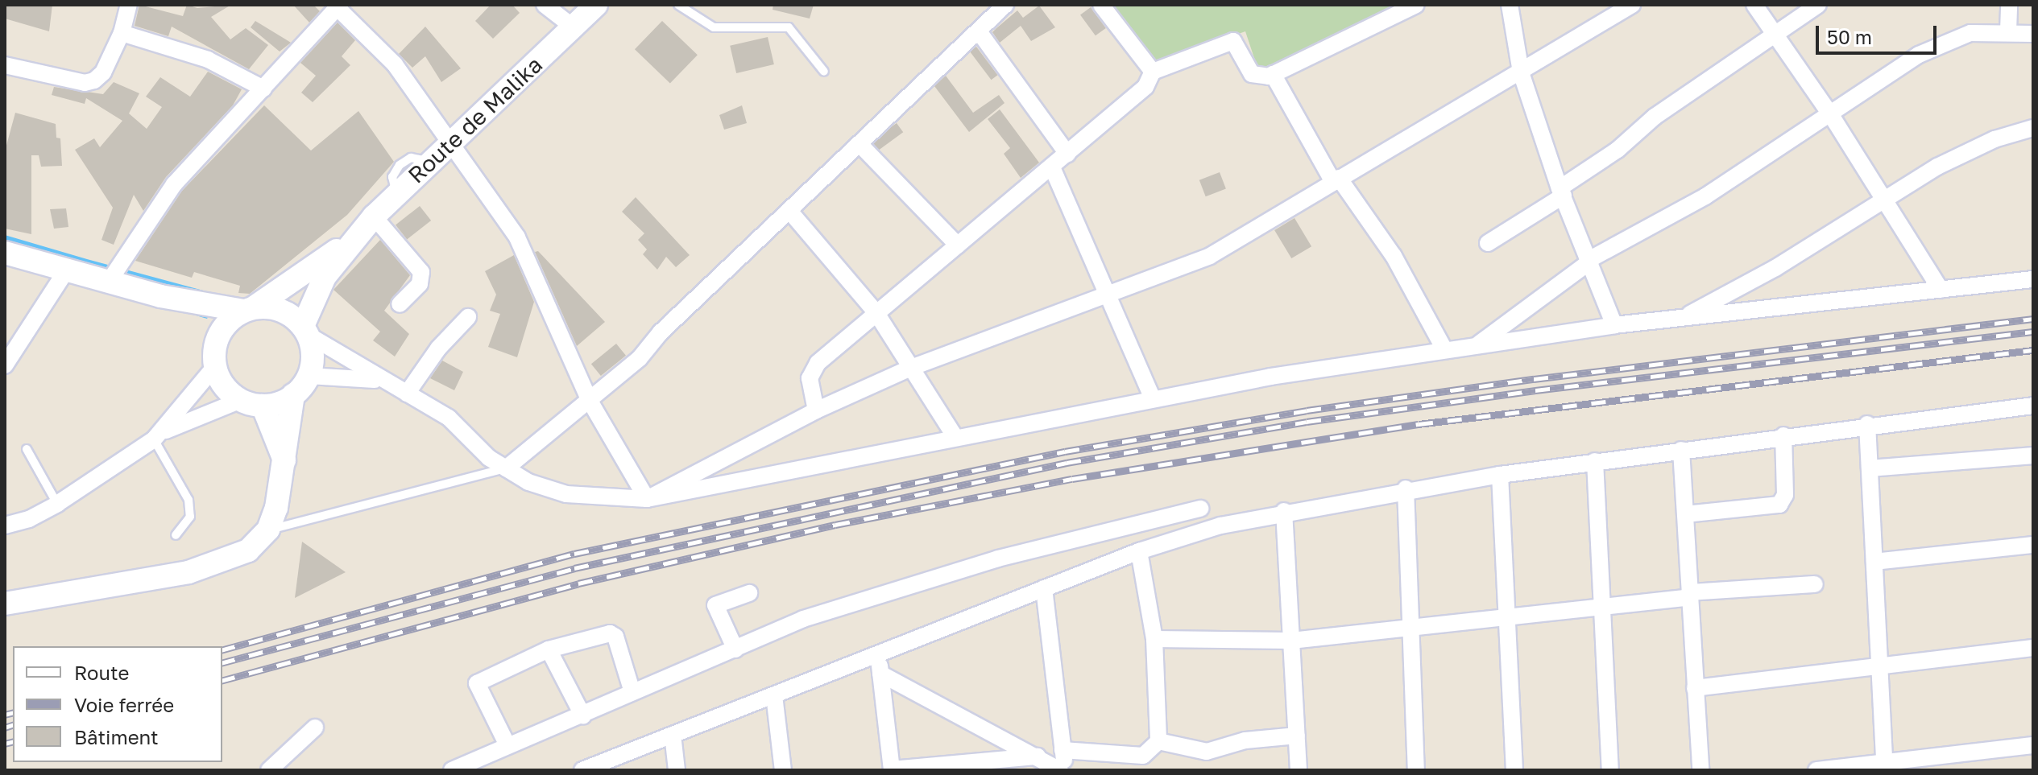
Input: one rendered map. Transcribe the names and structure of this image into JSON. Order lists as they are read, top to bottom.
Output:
{
  "streets": {
    "main road": ["Route de Malika"]
  },
  "legend": ["Route", "Voie ferrée", "Bâtiment"],
  "scale_bar": "50 m"
}
